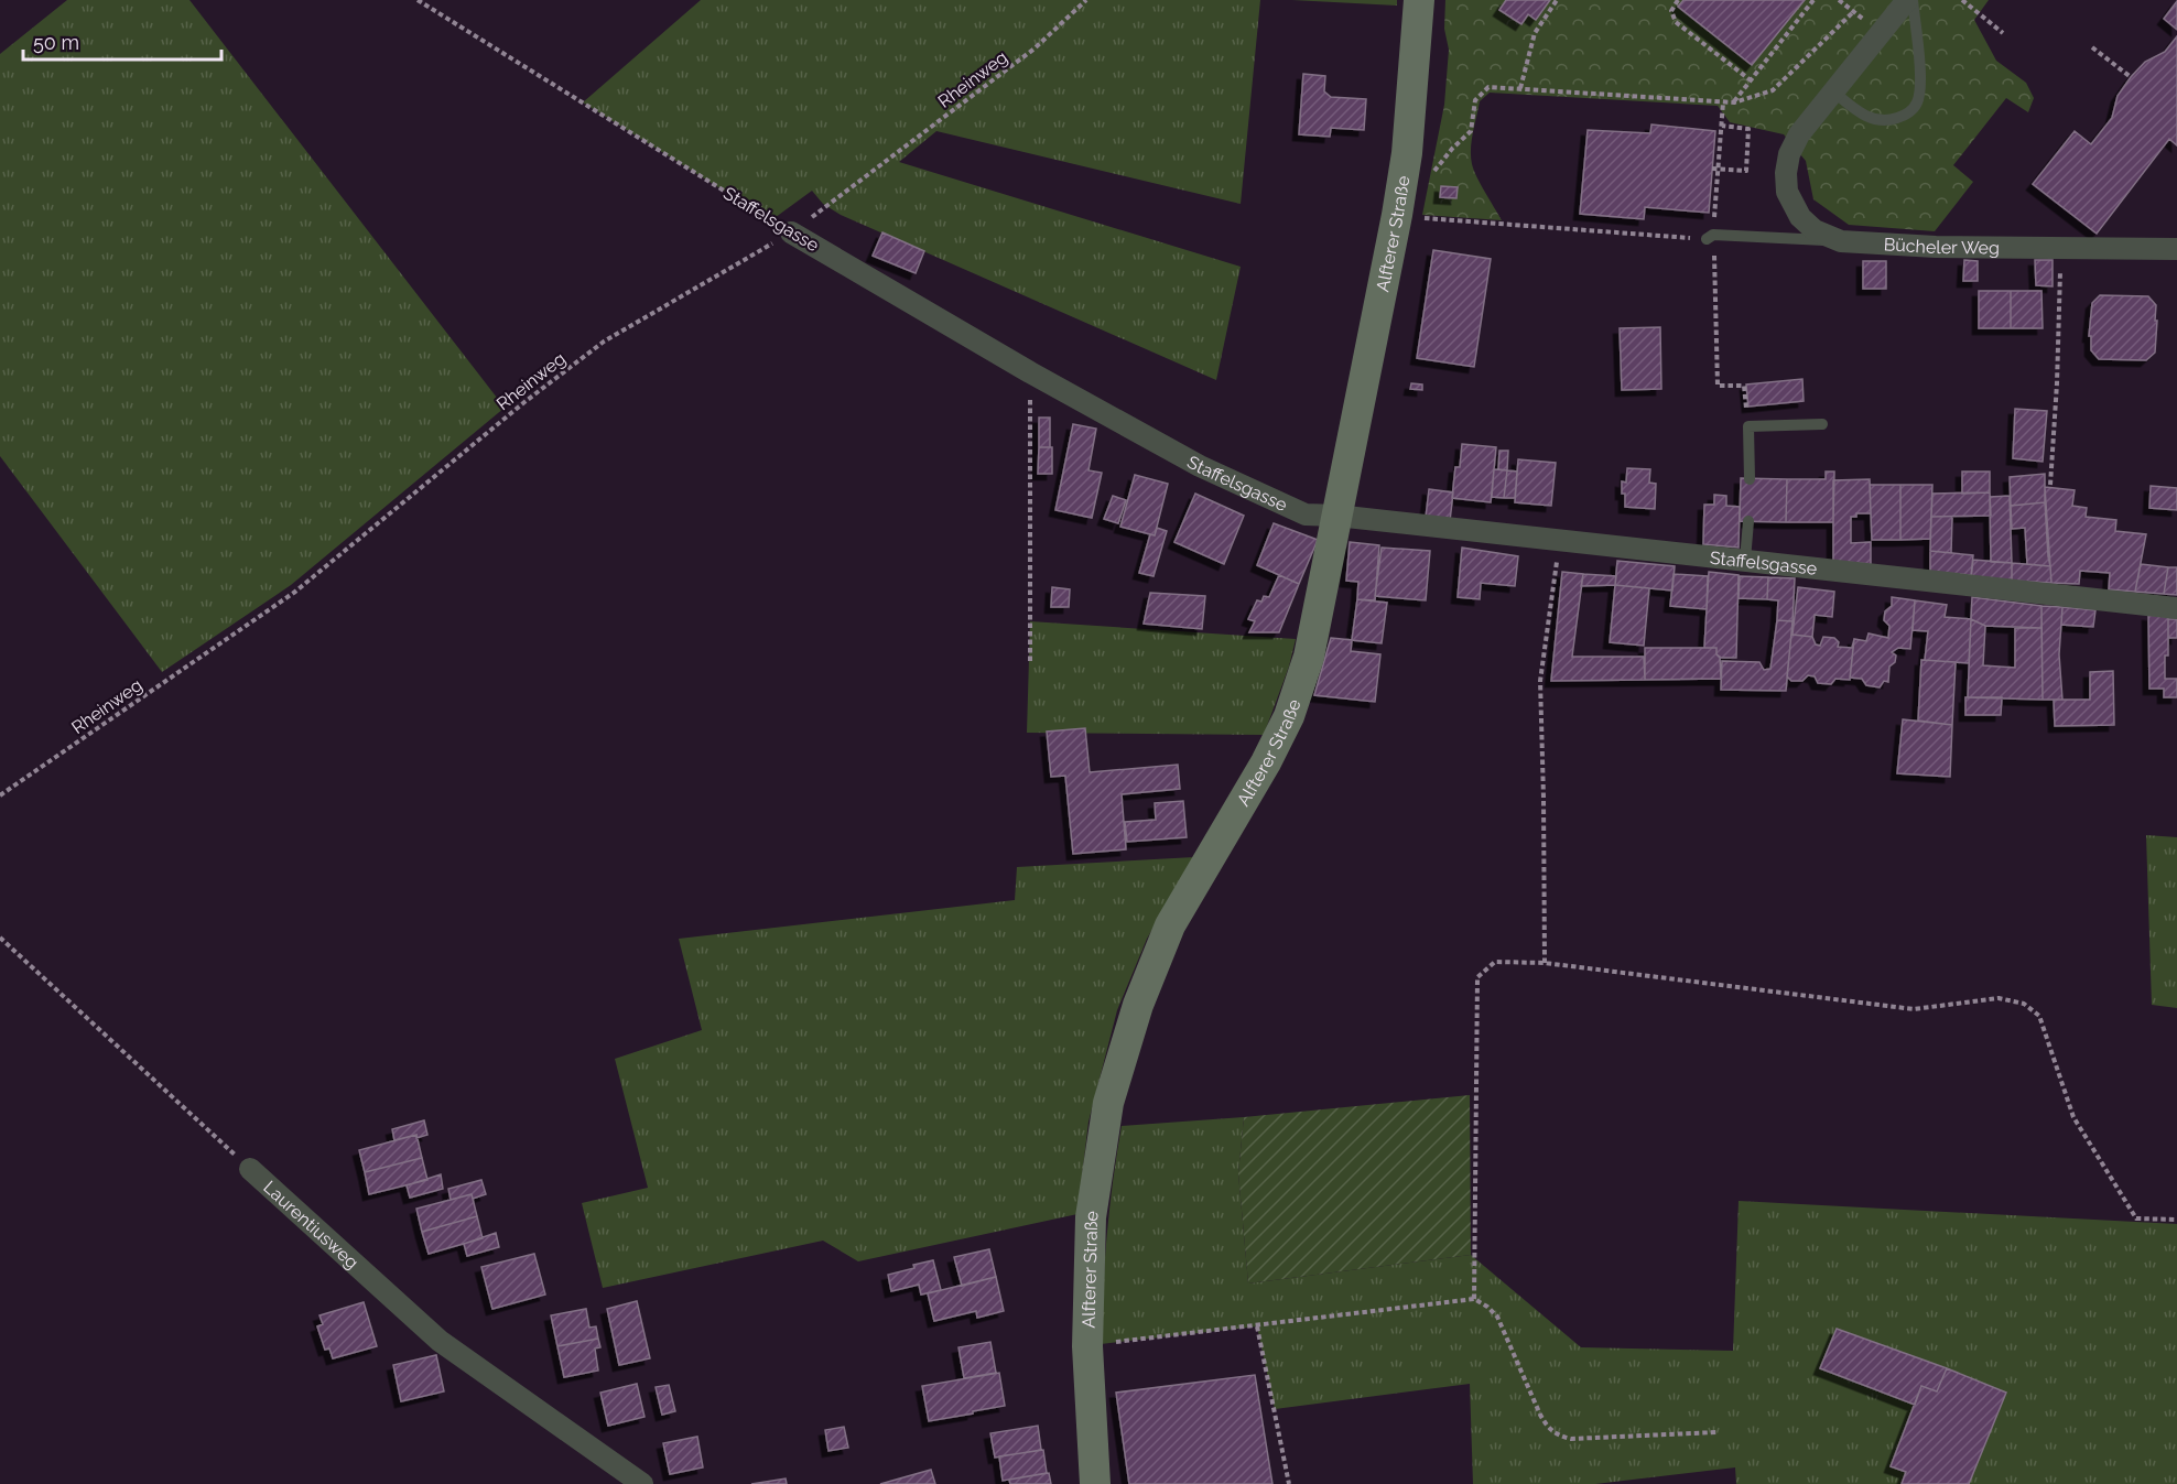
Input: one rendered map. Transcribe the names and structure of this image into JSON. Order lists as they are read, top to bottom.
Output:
{
  "streets": {
    "street": [
      "Staffelsgasse",
      "Alfterer Straße",
      "Bücheler Weg",
      "Laurentiusweg"
    ],
    "path": ["Rheinweg"]
  },
  "crossings": [
    ["Rheinweg", "Staffelsgasse"],
    ["Staffelsgasse", "Alfterer Straße"]
  ],
  "scale_bar": "50 m"
}
